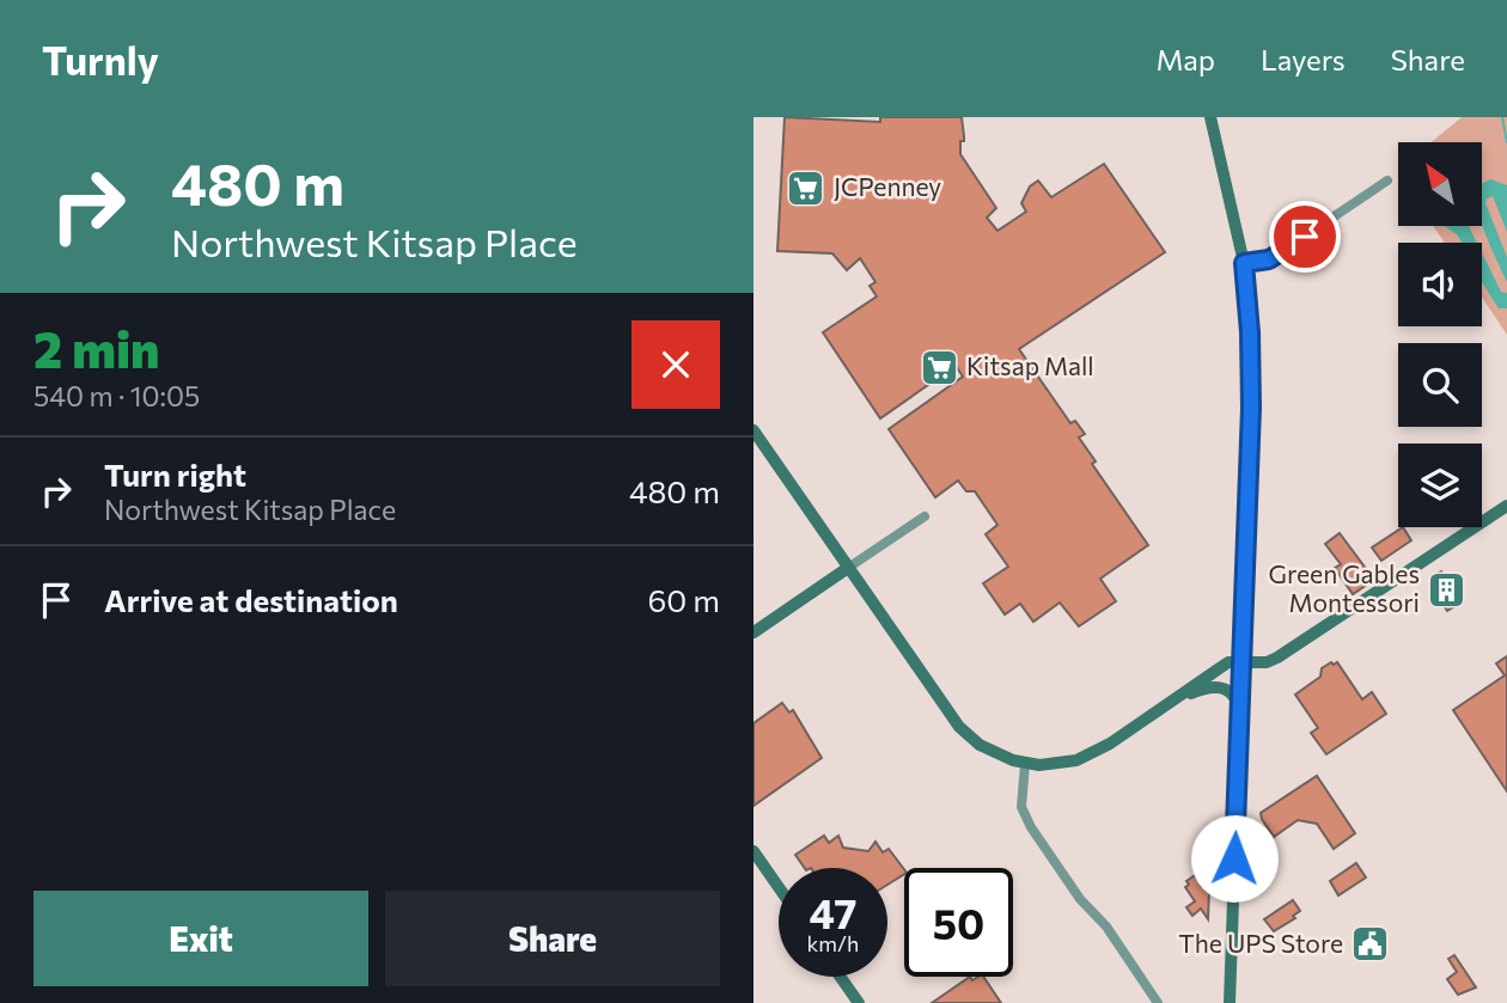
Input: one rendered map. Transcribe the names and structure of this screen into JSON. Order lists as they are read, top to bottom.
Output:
{
  "places": {
    "supermarket": ["JCPenney", "Kitsap Mall"],
    "building": ["Green Gables Montessori"],
    "public building": ["The UPS Store"]
  },
  "north": "top left",
  "page": {
    "header": "Turnly",
    "nav": ["Map", "Layers", "Share"],
    "turn": ["480 m", "Northwest Kitsap Place"],
    "heading": ["2 min", "540 m · 10:05"],
    "list": [
      {
        "name": "Turn right",
        "note": "Northwest Kitsap Place",
        "value": "480 m"
      },
      {
        "name": "Arrive at destination",
        "value": "60 m"
      }
    ],
    "speed": "47 km/h",
    "limit": "50",
    "buttons": ["Exit", "Share"]
  }
}
